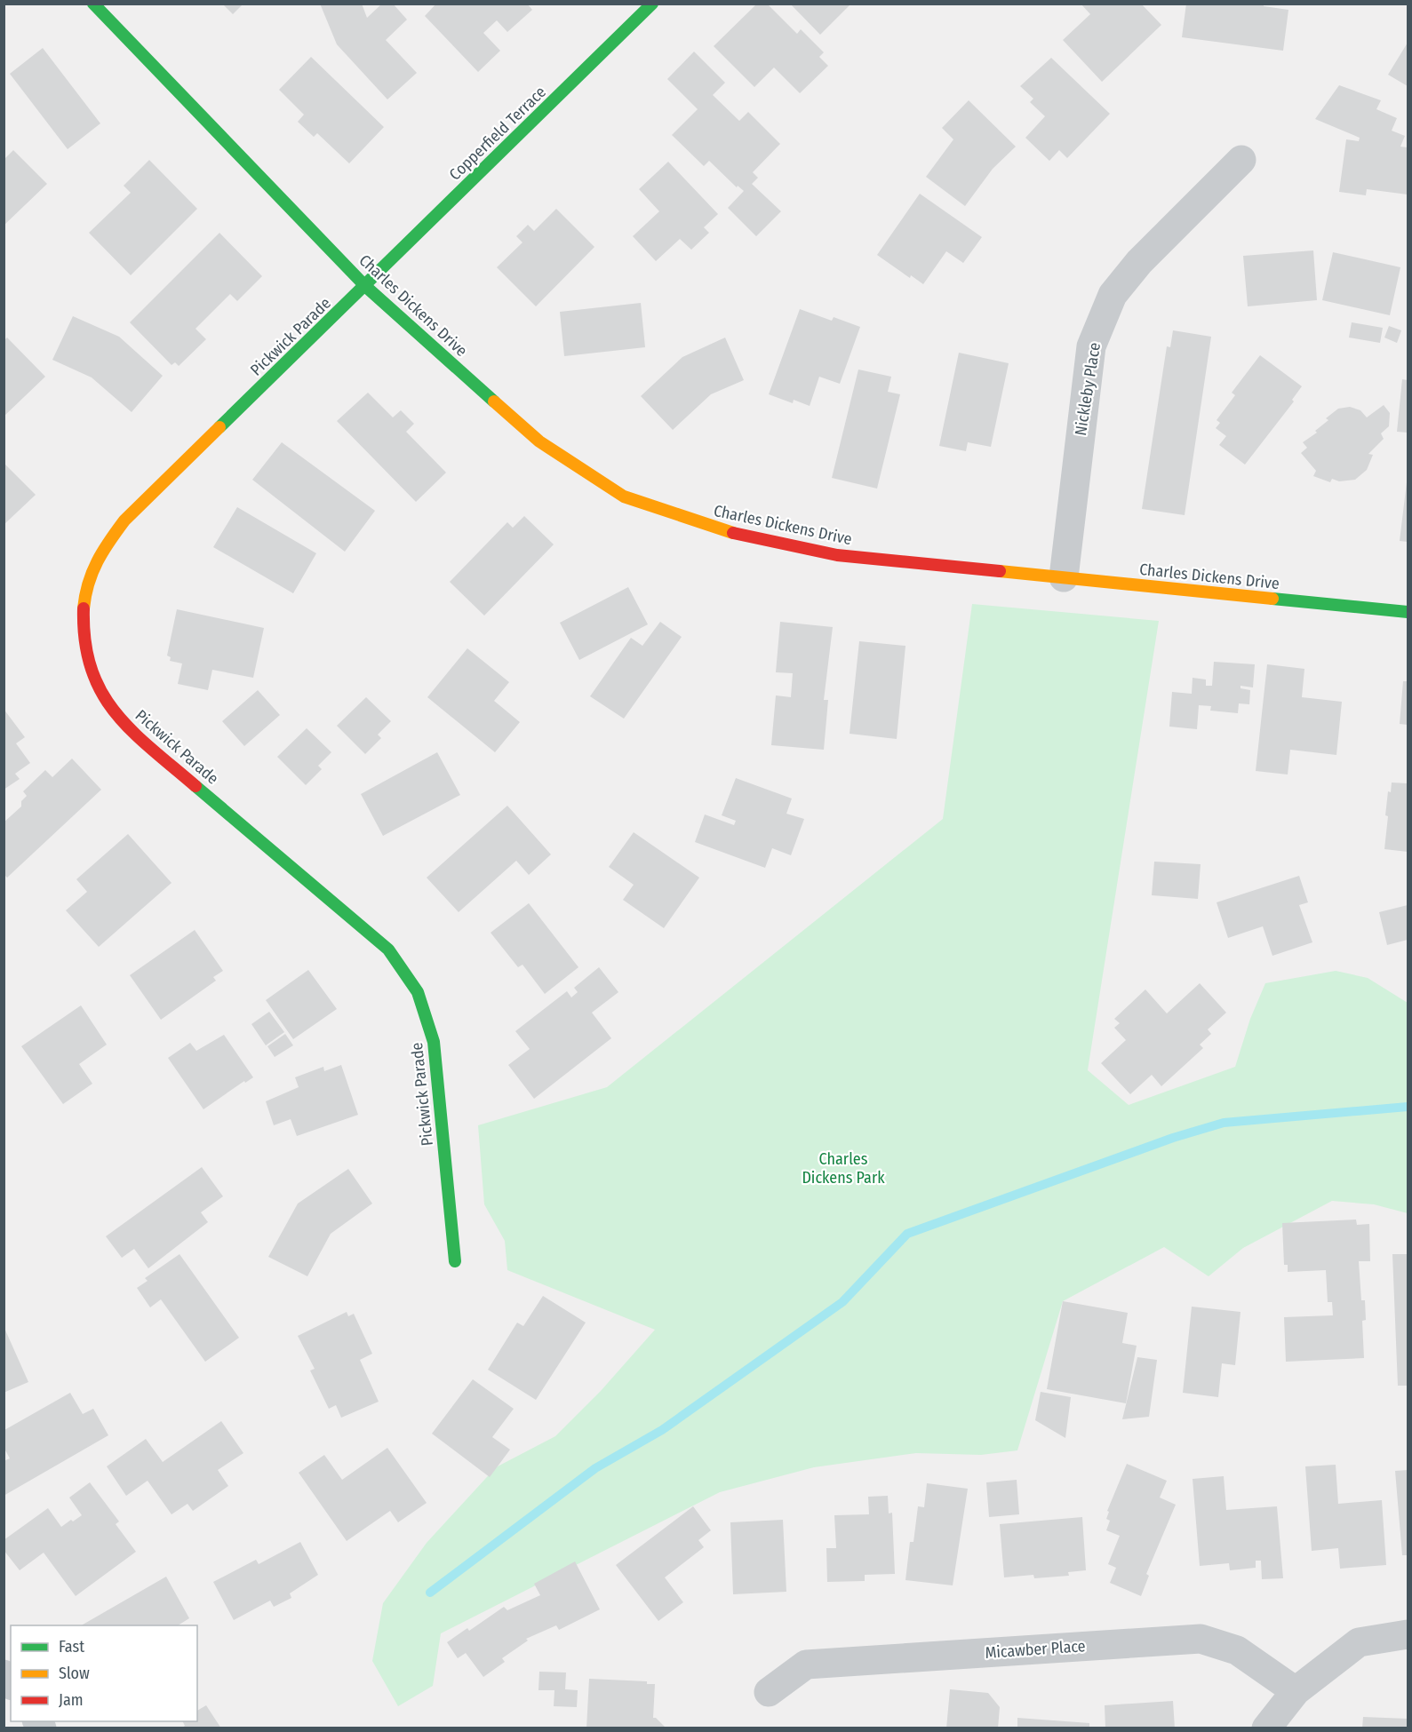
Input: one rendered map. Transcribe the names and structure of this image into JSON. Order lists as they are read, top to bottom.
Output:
{
  "streets": {
    "street": [
      "Copperfield Terrace",
      "Charles Dickens Drive",
      "Pickwick Parade",
      "Nickleby Place",
      "Micawber Place"
    ]
  },
  "crossings": [
    ["Copperfield Terrace", "Charles Dickens Drive"],
    ["Copperfield Terrace", "Pickwick Parade"],
    ["Charles Dickens Drive", "Pickwick Parade"],
    ["Charles Dickens Drive", "Nickleby Place"]
  ],
  "parks": ["Charles Dickens Park"],
  "legend": ["Fast", "Slow", "Jam"]
}
